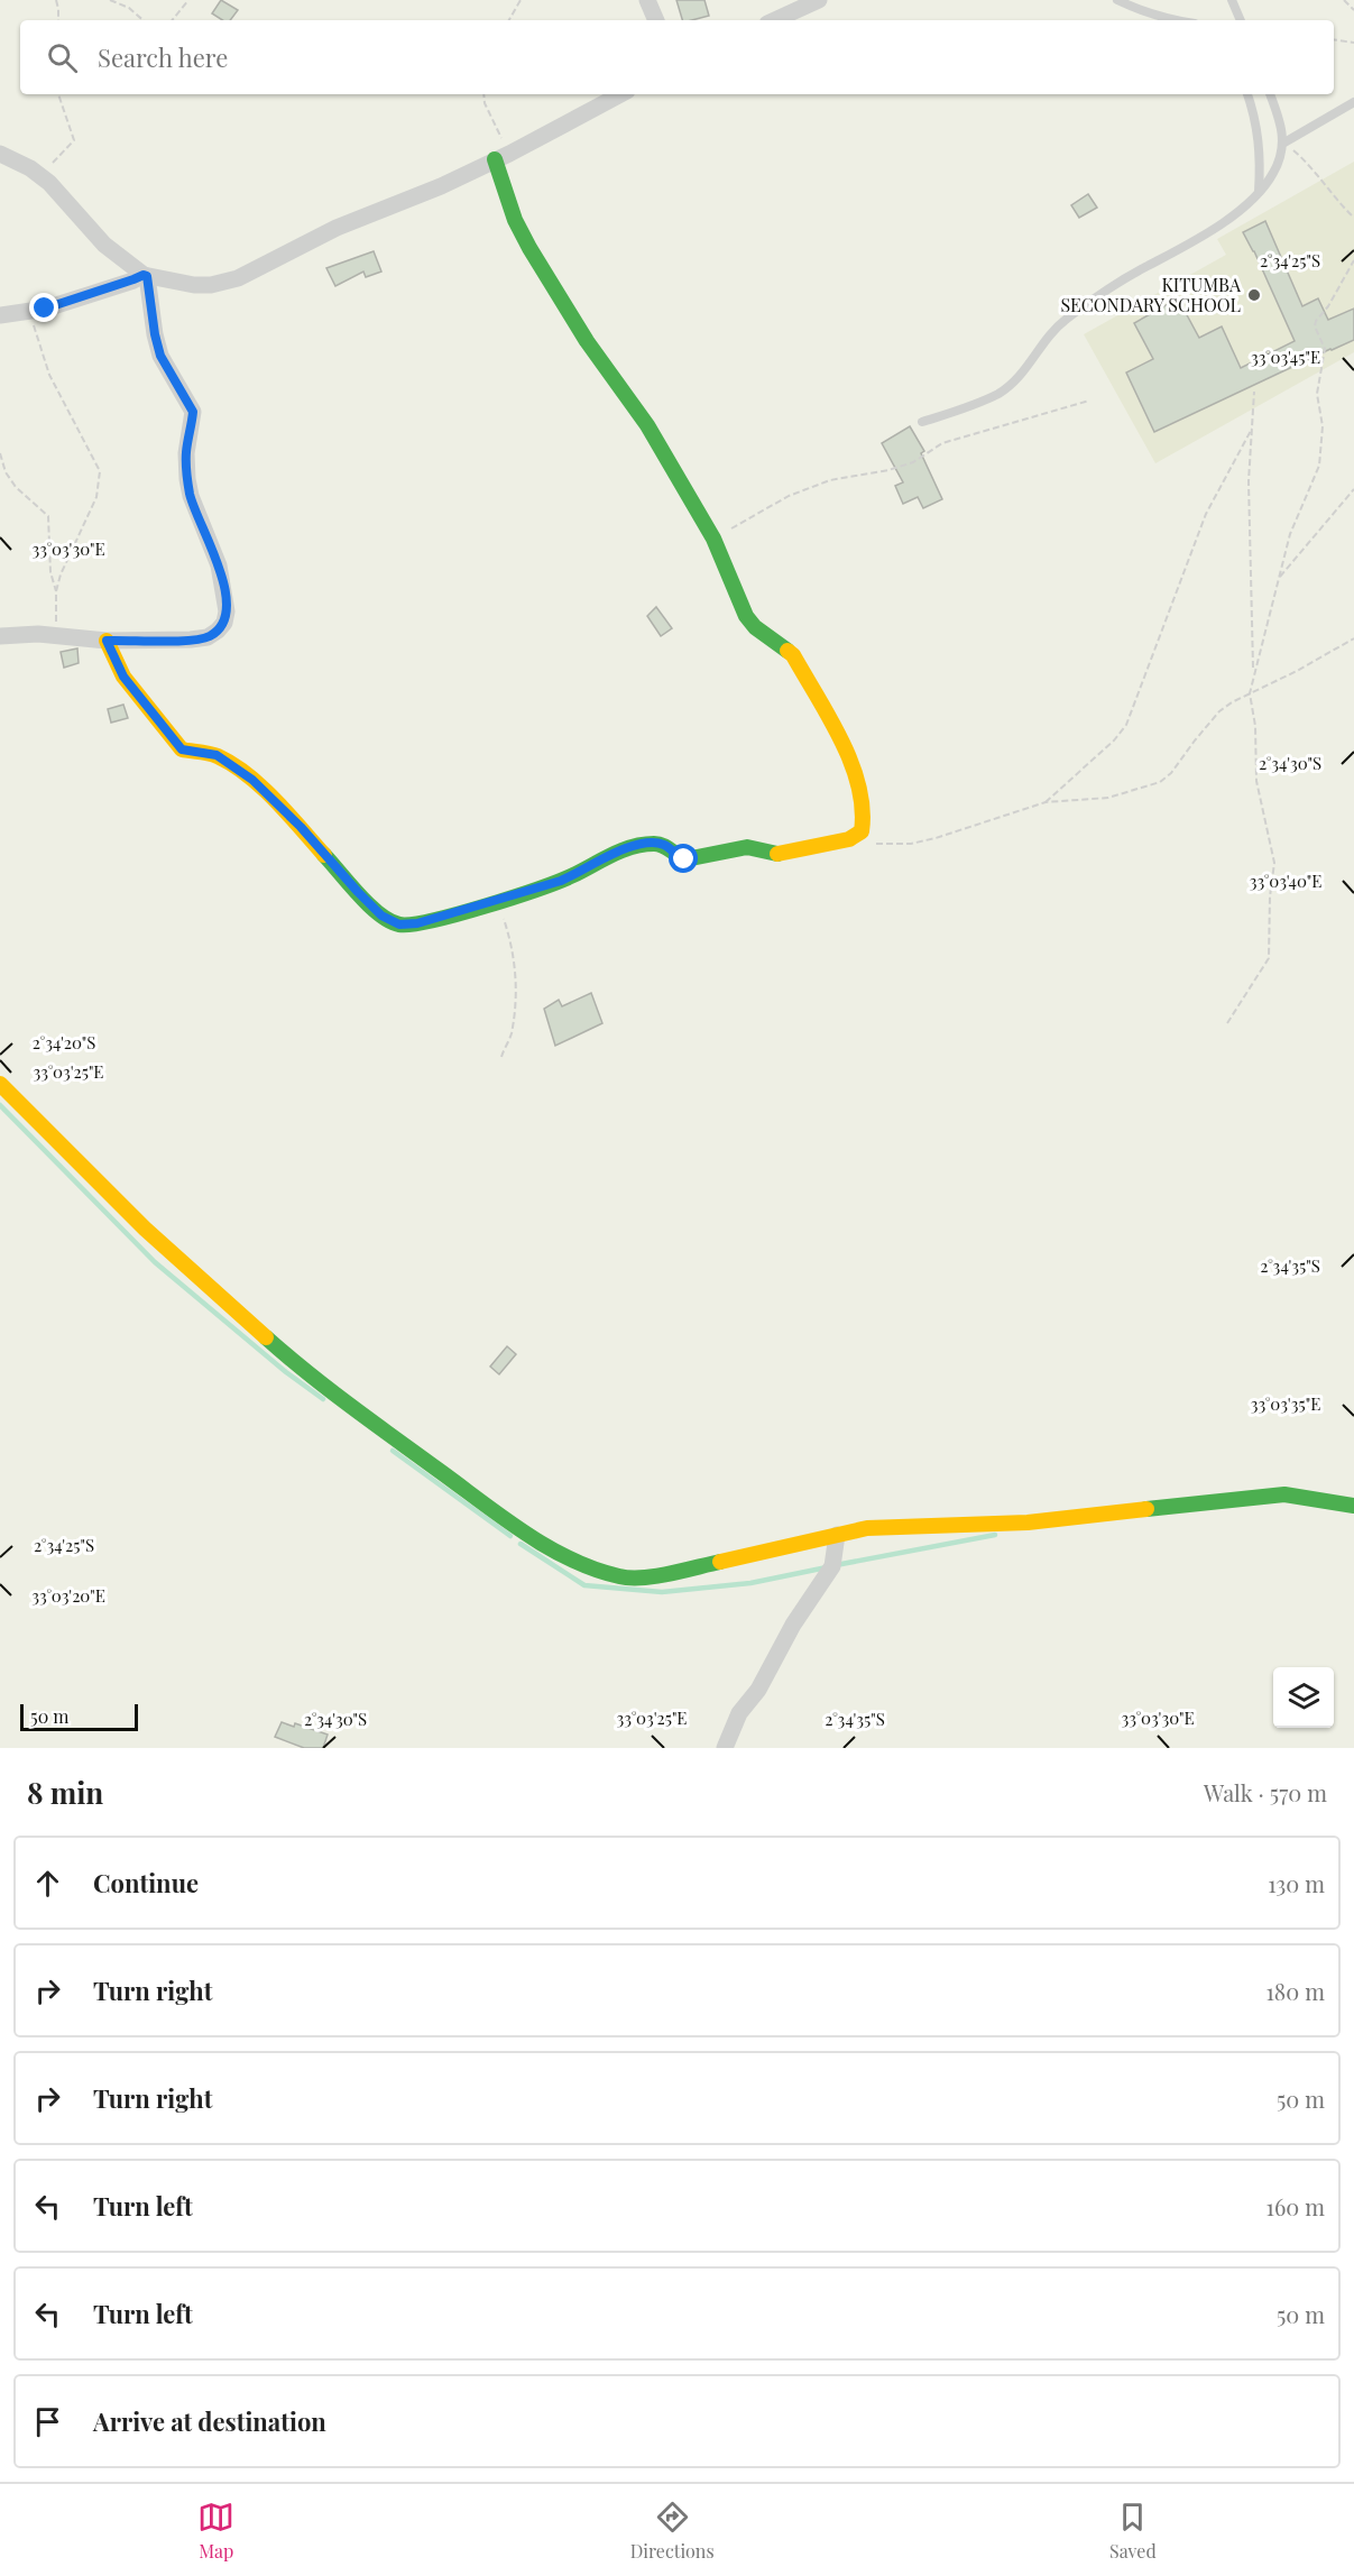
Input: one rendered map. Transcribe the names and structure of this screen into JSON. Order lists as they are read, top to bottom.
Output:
{
  "places": ["KITUMBA SECONDARY SCHOOL"],
  "scale_bar": "50 m",
  "page": {
    "search": "Search here",
    "scale": "50 m",
    "heading": ["8 min", "Walk · 570 m"],
    "list": [
      ["Continue", "130 m"],
      ["Turn right", "180 m"],
      ["Turn right", "50 m"],
      ["Turn left", "160 m"],
      ["Turn left", "50 m"],
      "Arrive at destination"
    ],
    "nav": ["Map", "Directions", "Saved"]
  },
  "coordinates": [
    "2°34'25\"S",
    "33°03'45\"E",
    "33°03'30\"E",
    "2°34'30\"S",
    "33°03'40\"E",
    "2°34'20\"S",
    "33°03'25\"E",
    "2°34'35\"S",
    "33°03'35\"E",
    "33°03'20\"E"
  ]
}
